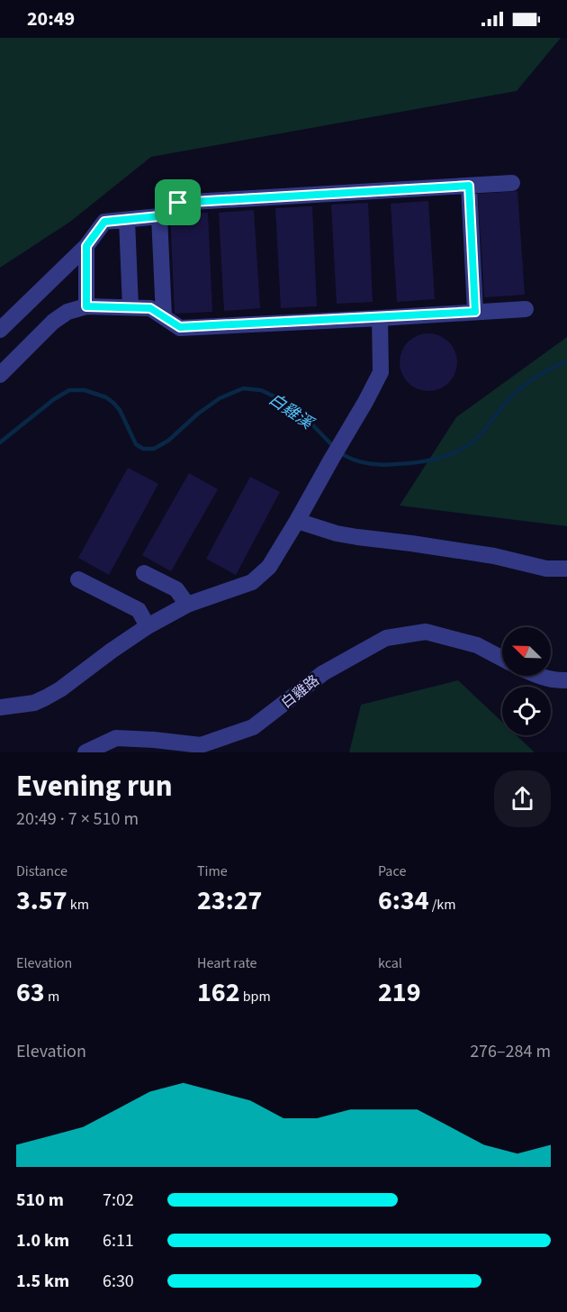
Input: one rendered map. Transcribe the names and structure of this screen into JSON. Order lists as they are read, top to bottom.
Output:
{
  "streets": {
    "street": ["白雞路"]
  },
  "water": ["白雞溪"],
  "north": "top left",
  "page": {
    "status": "20:49",
    "heading": ["Evening run", "20:49 · 7 × 510 m"],
    "stats": [
      ["Distance", "3.57 km"],
      ["Time", "23:27"],
      ["Pace", "6:34 /km"],
      ["Elevation", "63 m"],
      ["Heart rate", "162 bpm"],
      ["kcal", "219"]
    ],
    "chart": ["Elevation", "276–284 m"],
    "list": [
      {
        "name": "510 m",
        "note": "7:02"
      },
      {
        "name": "1.0 km",
        "note": "6:11"
      },
      {
        "name": "1.5 km",
        "note": "6:30"
      }
    ]
  }
}
